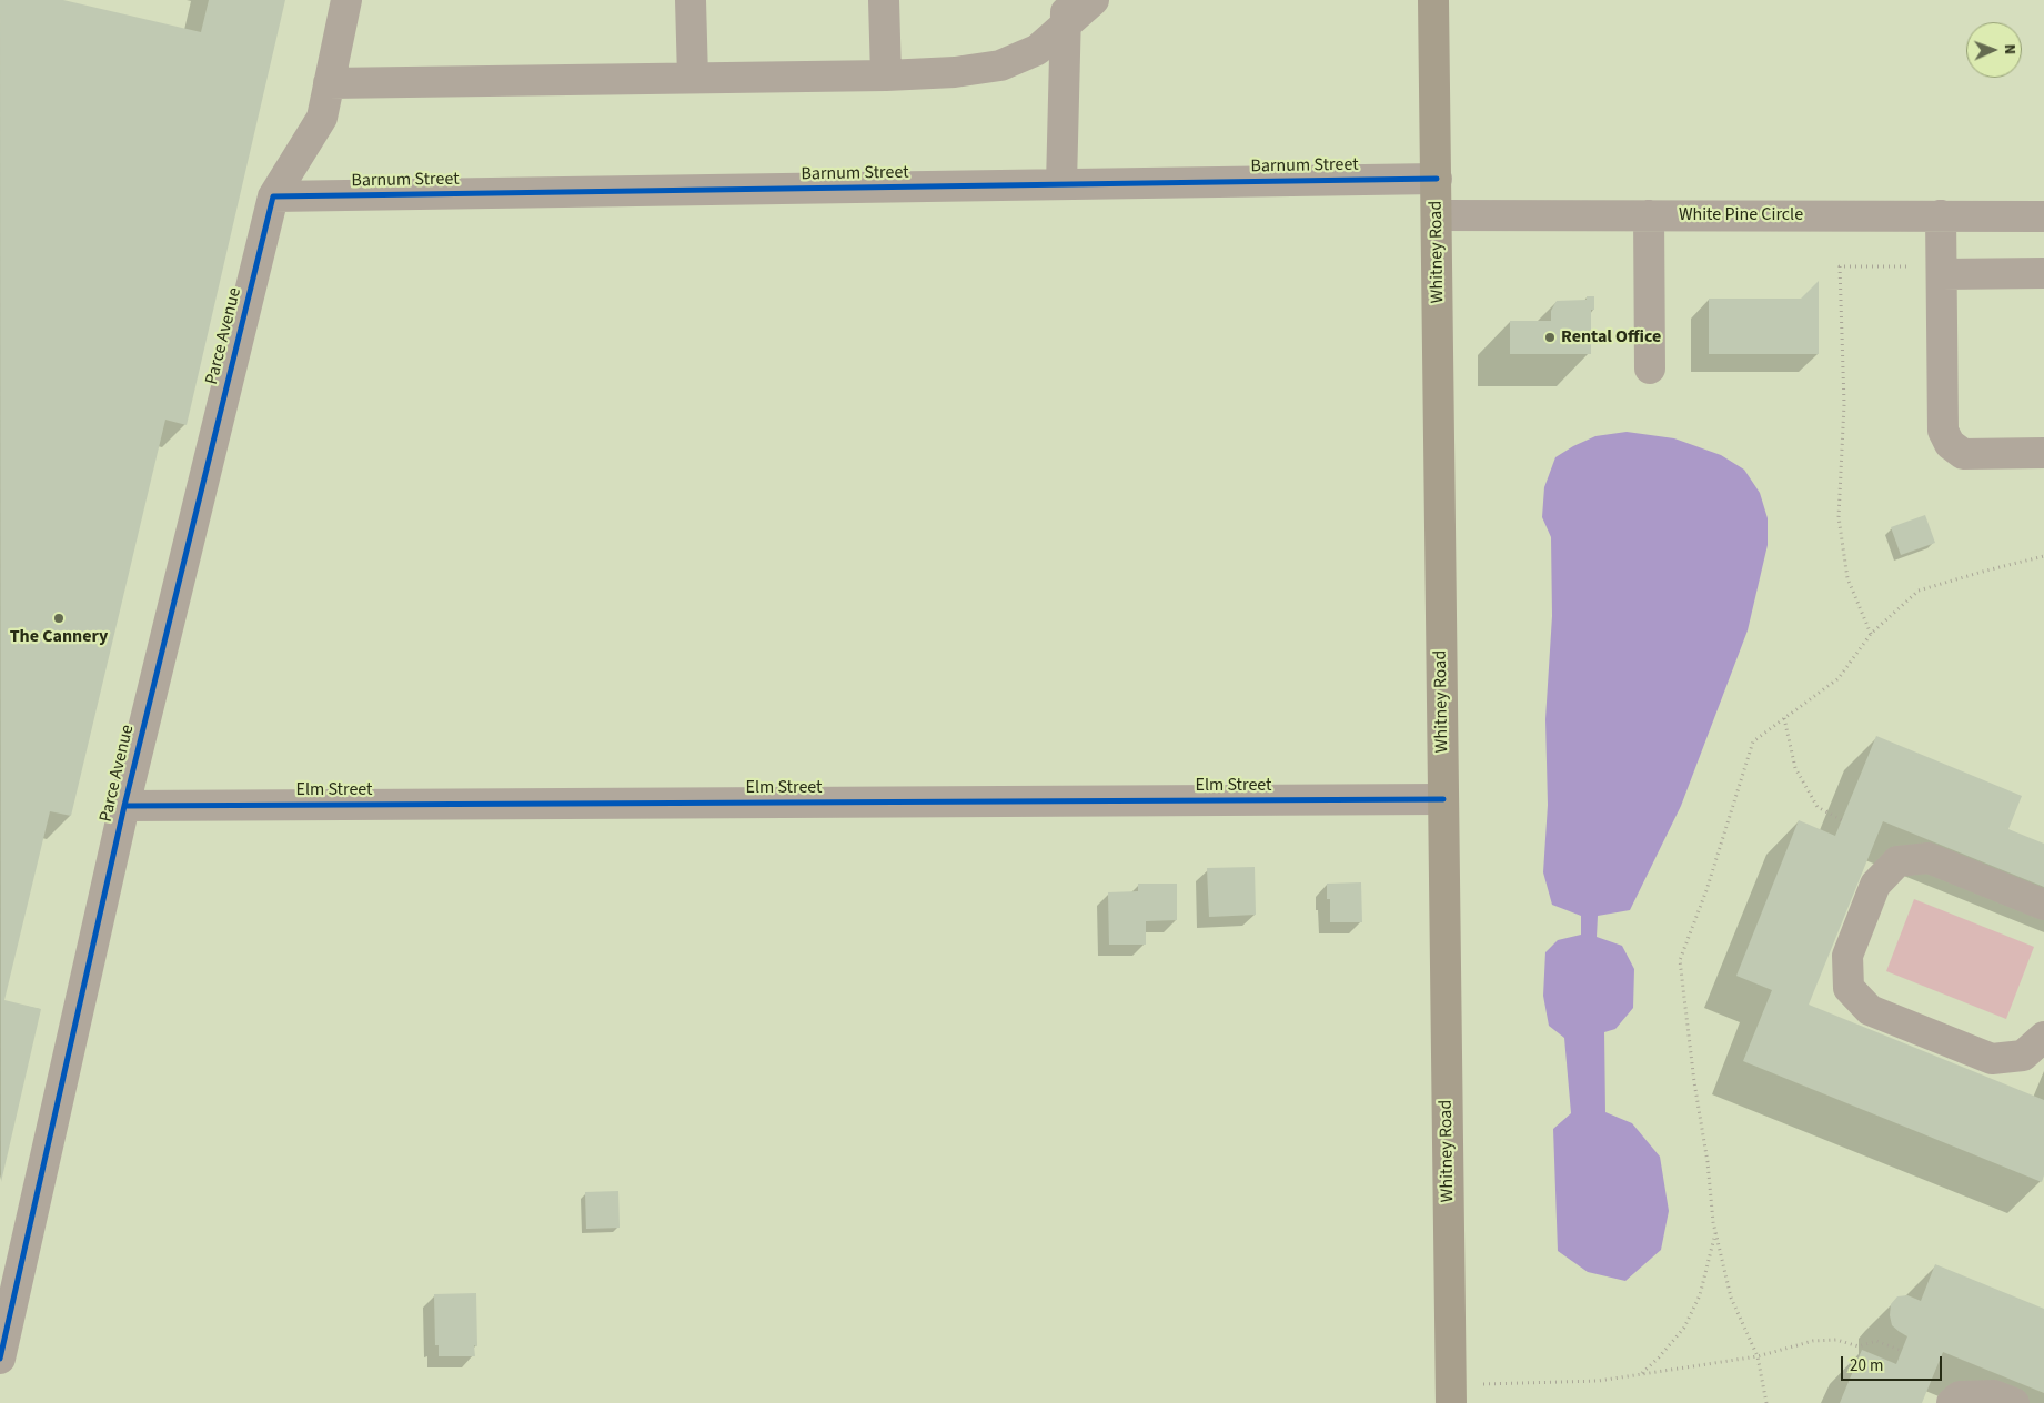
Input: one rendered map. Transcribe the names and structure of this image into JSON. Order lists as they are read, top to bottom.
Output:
{
  "streets": {
    "main road": ["Whitney Road"],
    "street": [
      "Barnum Street",
      "White Pine Circle",
      "Parce Avenue",
      "Elm Street"
    ]
  },
  "crossings": [
    ["Barnum Street", "Whitney Road"],
    ["Barnum Street", "Parce Avenue"],
    ["White Pine Circle", "Whitney Road"],
    ["Whitney Road", "Elm Street"],
    ["Parce Avenue", "Elm Street"]
  ],
  "places": ["Rental Office", "The Cannery"],
  "scale_bar": "20 m",
  "north": "right"
}
